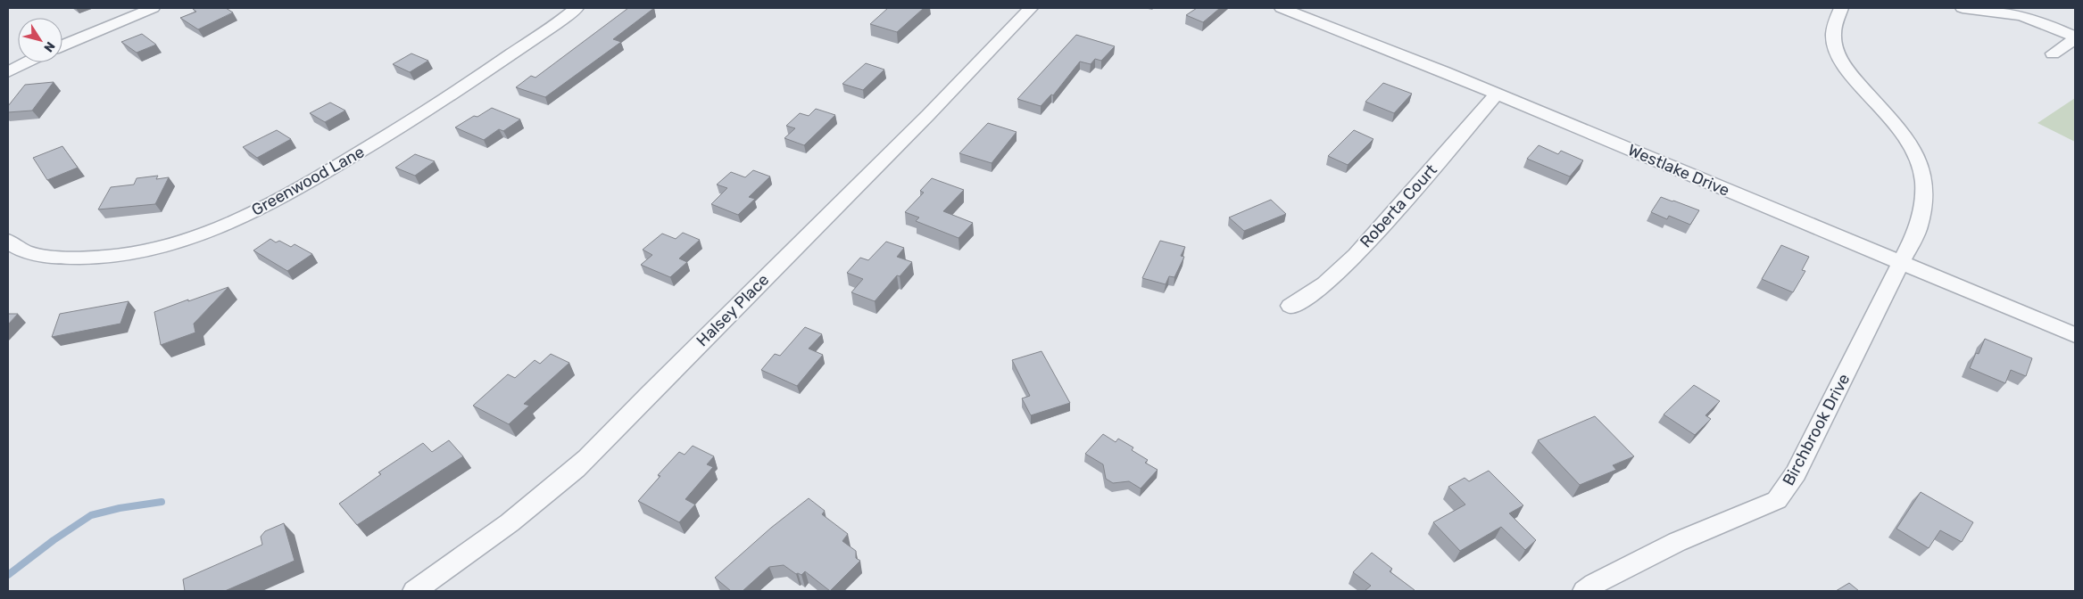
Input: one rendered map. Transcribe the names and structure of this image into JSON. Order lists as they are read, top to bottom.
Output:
{
  "streets": {
    "street": [
      "Westlake Drive",
      "Greenwood Lane",
      "Roberta Court",
      "Halsey Place",
      "Birchbrook Drive"
    ]
  },
  "crossings": [
    ["Westlake Drive", "Roberta Court"],
    ["Westlake Drive", "Birchbrook Drive"]
  ],
  "north": "bottom right"
}
